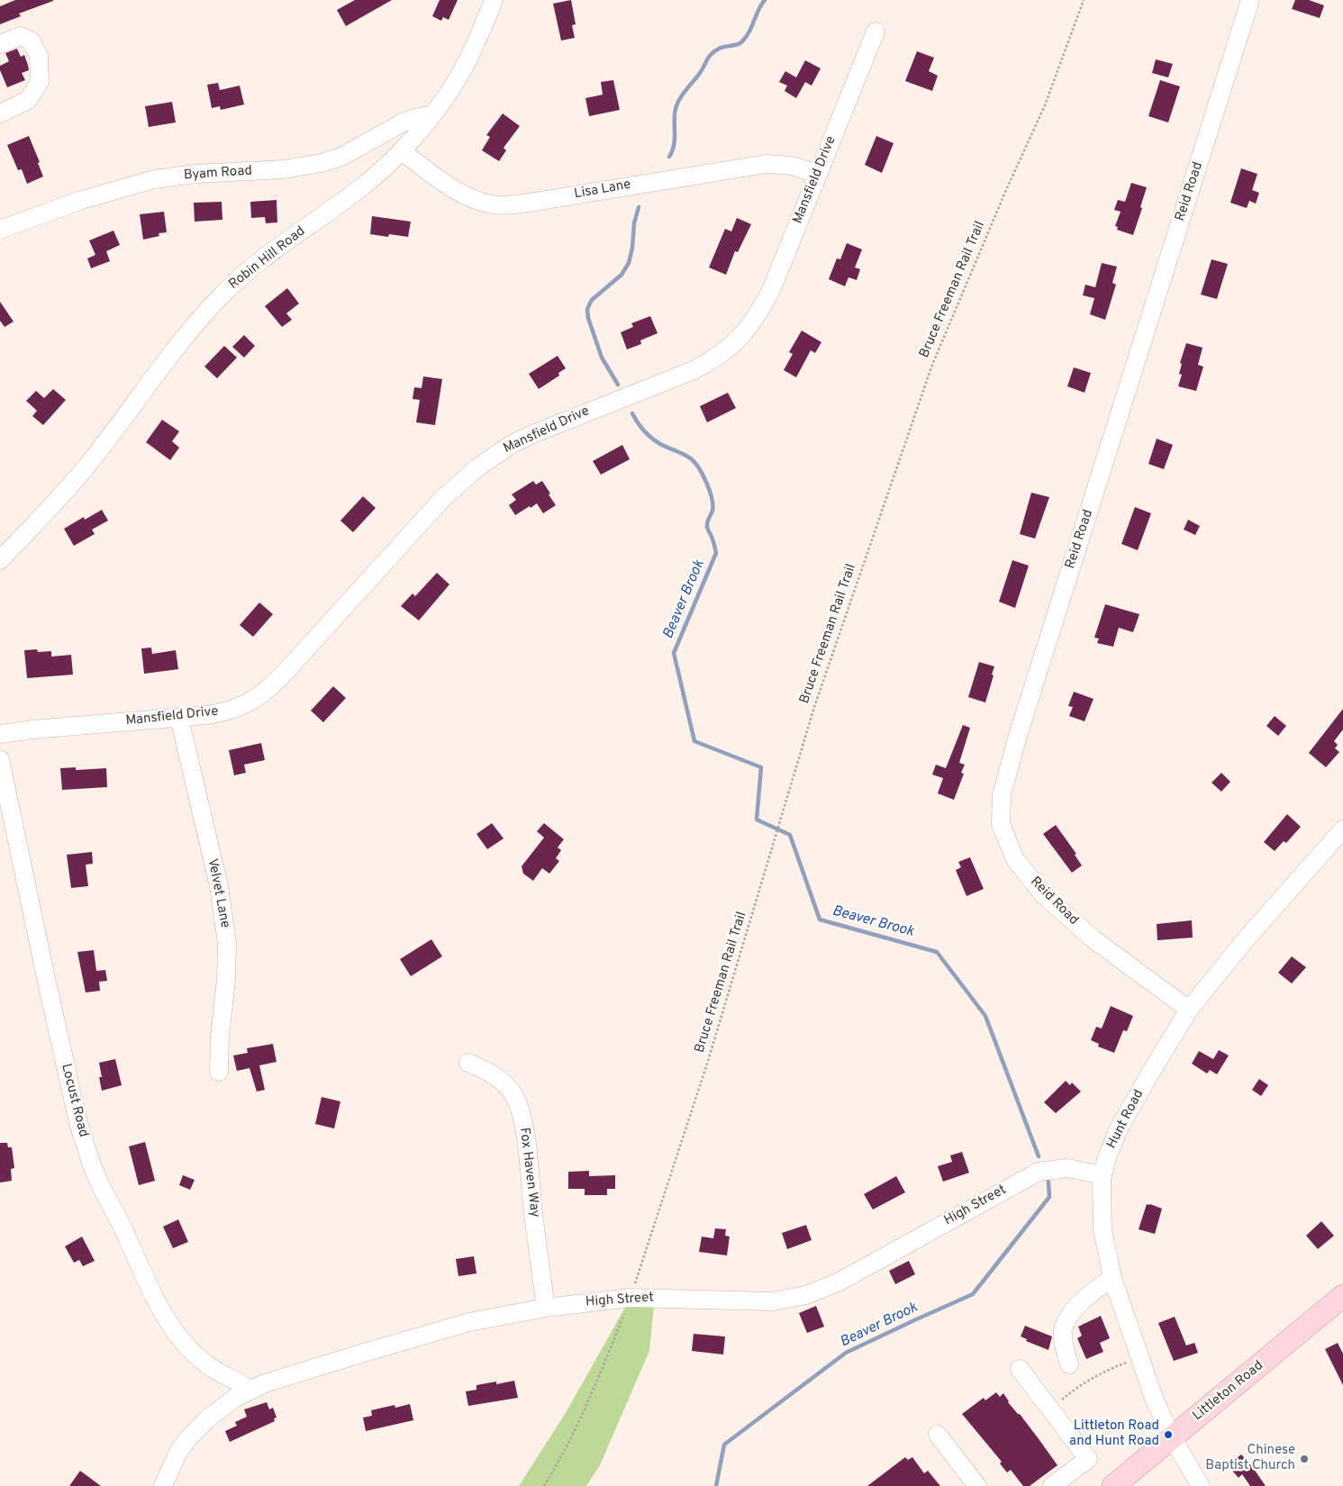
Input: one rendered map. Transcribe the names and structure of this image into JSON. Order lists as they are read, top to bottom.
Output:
{
  "streets": {
    "main road": ["Littleton Road"],
    "street": [
      "Byam Road",
      "Mansfield Drive",
      "Lisa Lane",
      "Reid Road",
      "Robin Hill Road",
      "Velvet Lane",
      "Locust Road",
      "Hunt Road",
      "Fox Haven Way",
      "High Street"
    ],
    "path": ["Bruce Freeman Rail Trail"]
  },
  "crossings": [
    ["Byam Road", "Robin Hill Road"],
    ["Mansfield Drive", "Lisa Lane"],
    ["Mansfield Drive", "Velvet Lane"],
    ["Lisa Lane", "Robin Hill Road"],
    ["Reid Road", "Hunt Road"],
    ["Locust Road", "High Street"],
    ["Hunt Road", "High Street"],
    ["Hunt Road", "Littleton Road"],
    ["Fox Haven Way", "High Street"]
  ],
  "water": ["Beaver Brook"],
  "places": ["Littleton Road and Hunt Road", "Chinese Baptist Church"]
}
